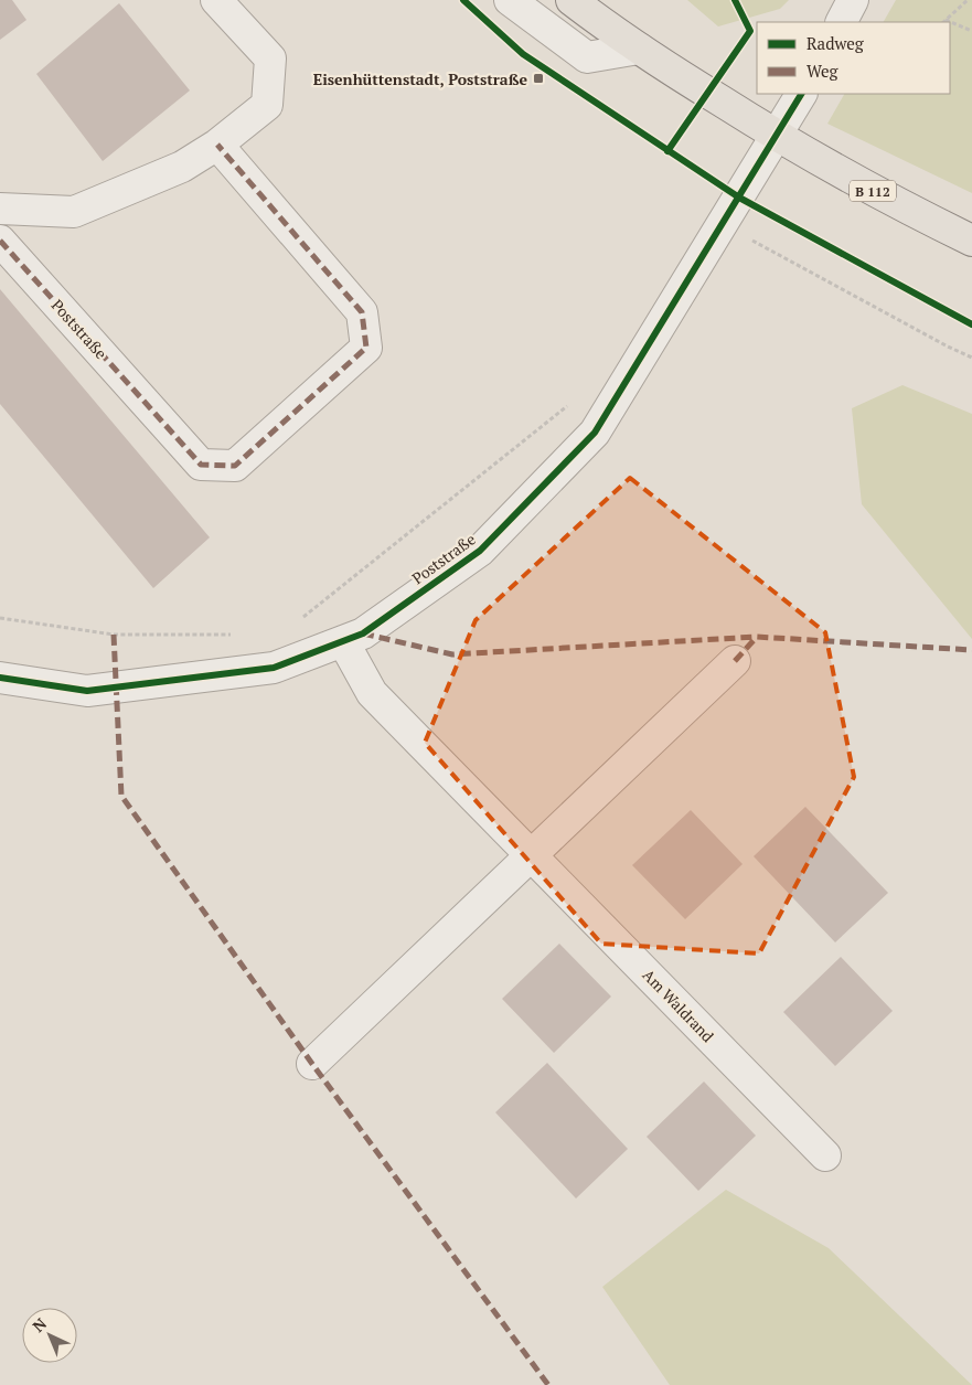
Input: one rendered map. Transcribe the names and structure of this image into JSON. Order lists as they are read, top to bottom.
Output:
{
  "streets": {
    "main road": ["B 112"],
    "street": ["Poststraße", "Am Waldrand"]
  },
  "crossings": [
    ["B 112", "Poststraße"],
    ["Poststraße", "Am Waldrand"]
  ],
  "places": {
    "transit": ["Eisenhüttenstadt, Poststraße"]
  },
  "legend": ["Radweg", "Weg"],
  "north": "top left"
}
